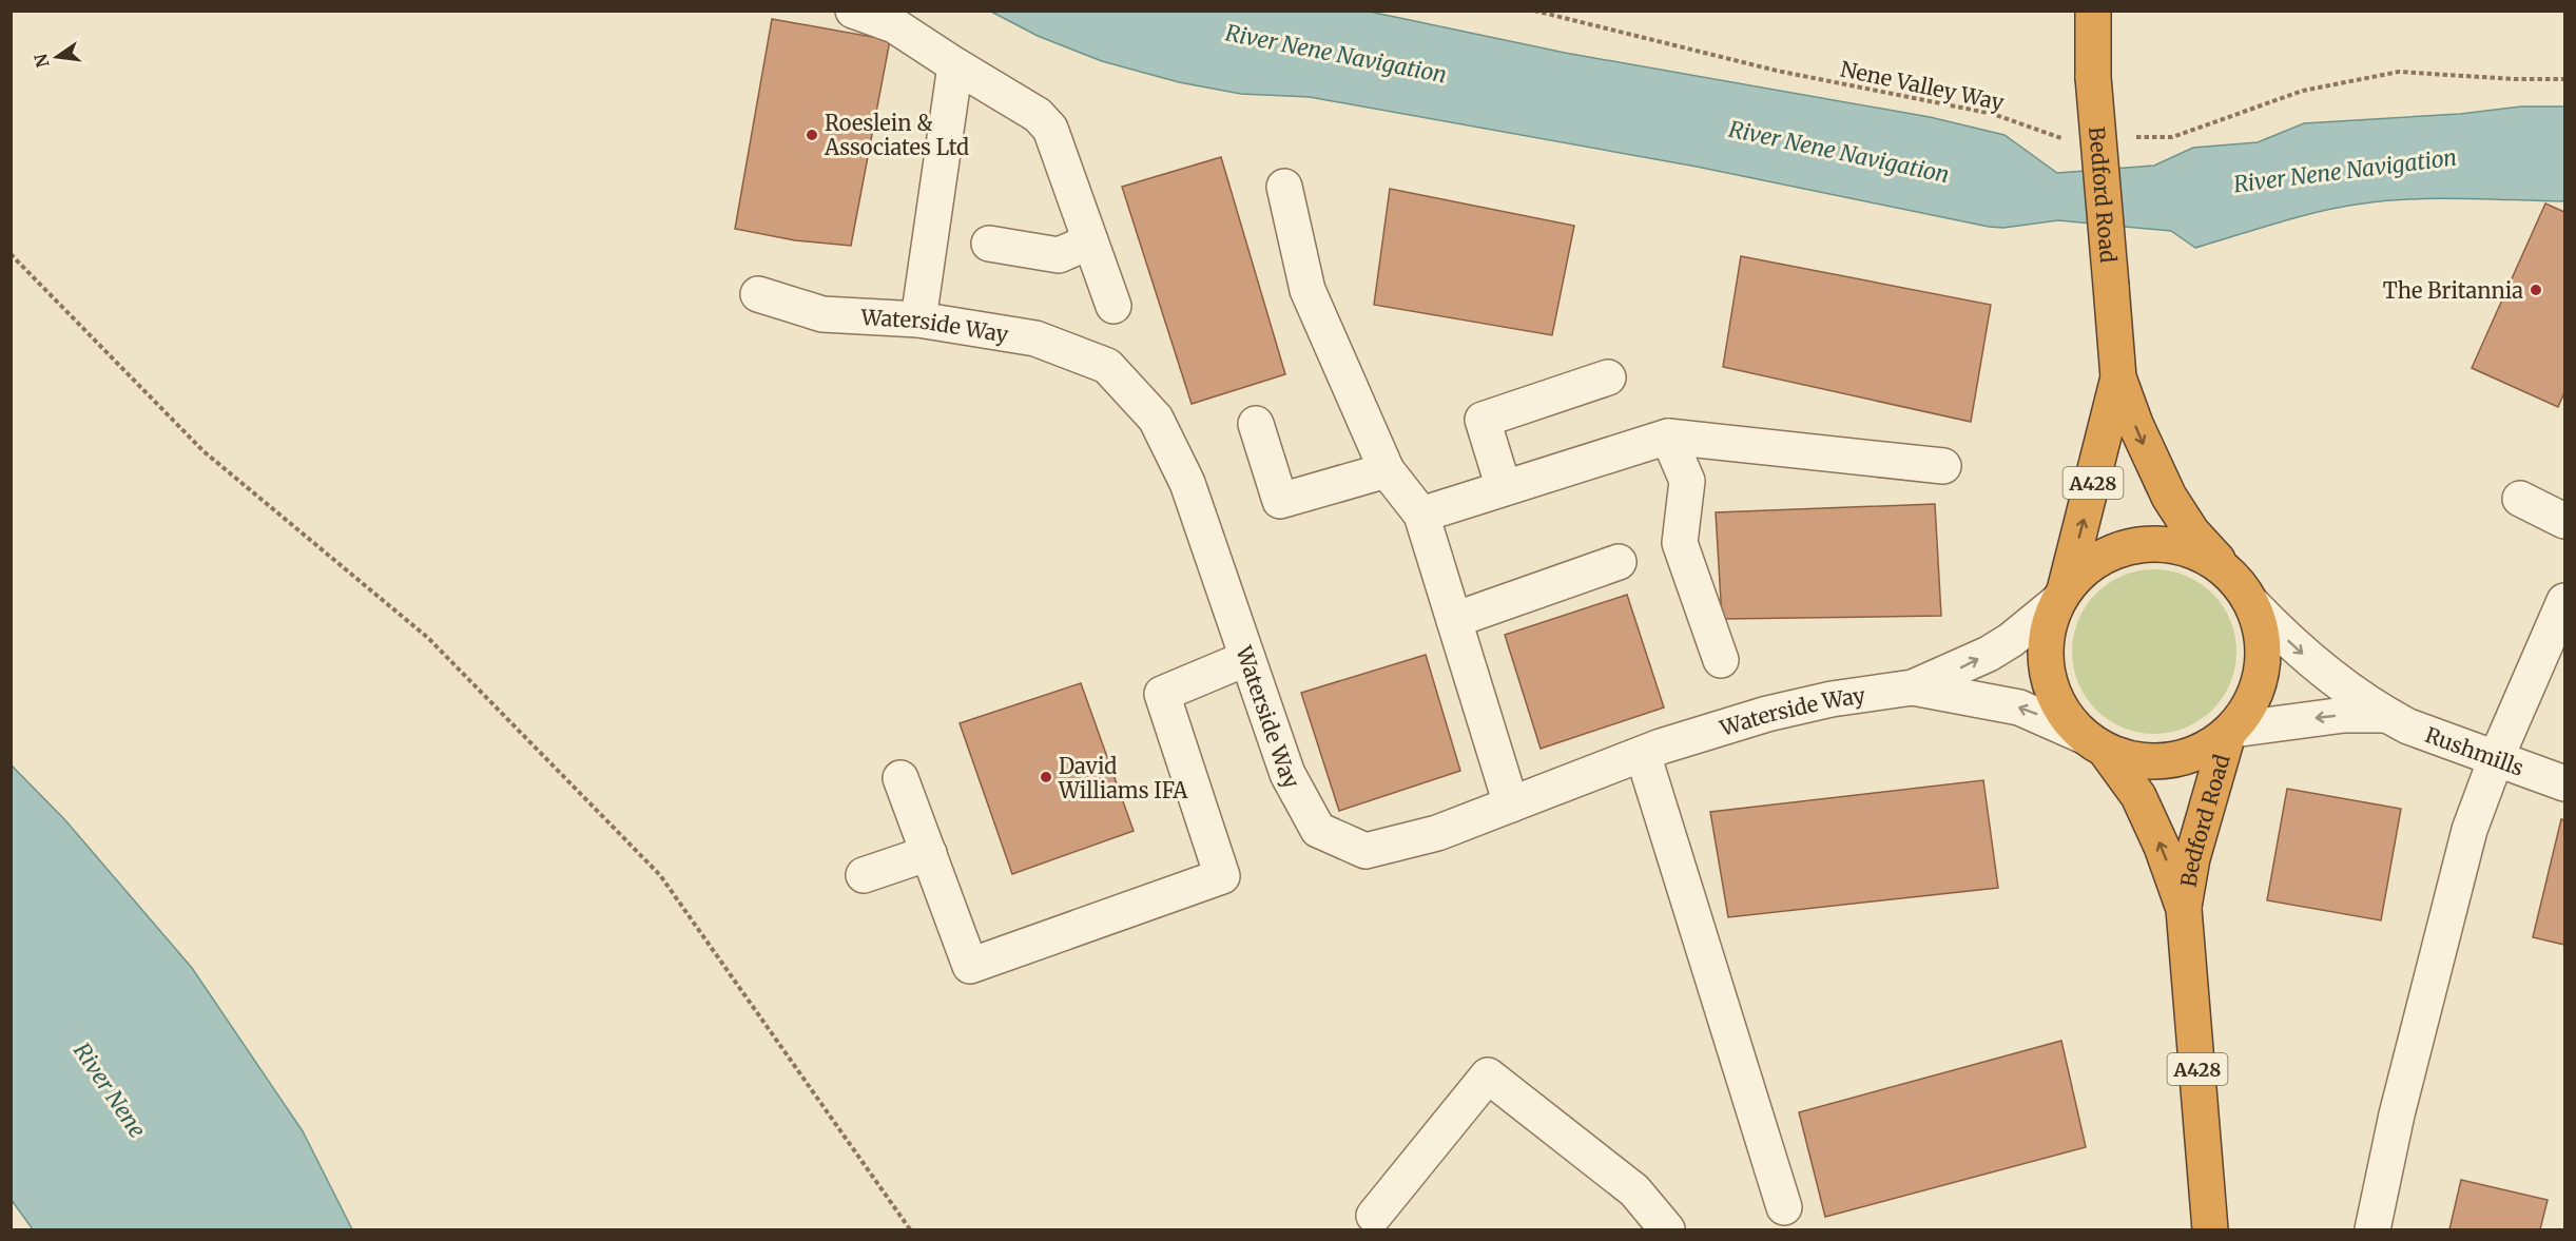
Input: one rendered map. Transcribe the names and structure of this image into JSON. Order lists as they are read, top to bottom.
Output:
{
  "streets": {
    "highway": ["Bedford Road", "A428"],
    "street": ["Waterside Way", "Rushmills"],
    "path": ["Nene Valley Way"]
  },
  "crossings": [
    ["Bedford Road", "Waterside Way"],
    ["Bedford Road", "Rushmills"],
    ["Waterside Way", "Rushmills"]
  ],
  "water": ["River Nene Navigation", "River Nene"],
  "places": ["Roeslein & Associates Ltd", "The Britannia", "David Williams IFA"],
  "north": "left"
}
